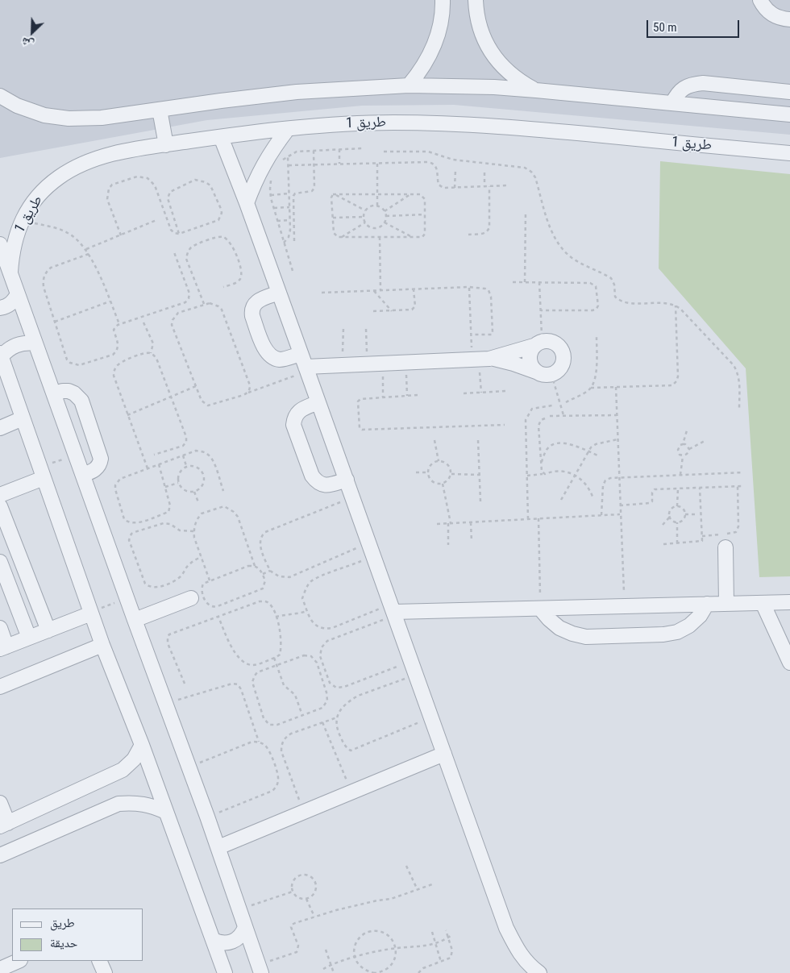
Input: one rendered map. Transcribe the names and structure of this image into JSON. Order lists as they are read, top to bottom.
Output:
{
  "streets": {
    "street": ["طريق 1"]
  },
  "legend": ["طريق", "حديقة"],
  "scale_bar": "50 m",
  "north": "bottom left"
}
